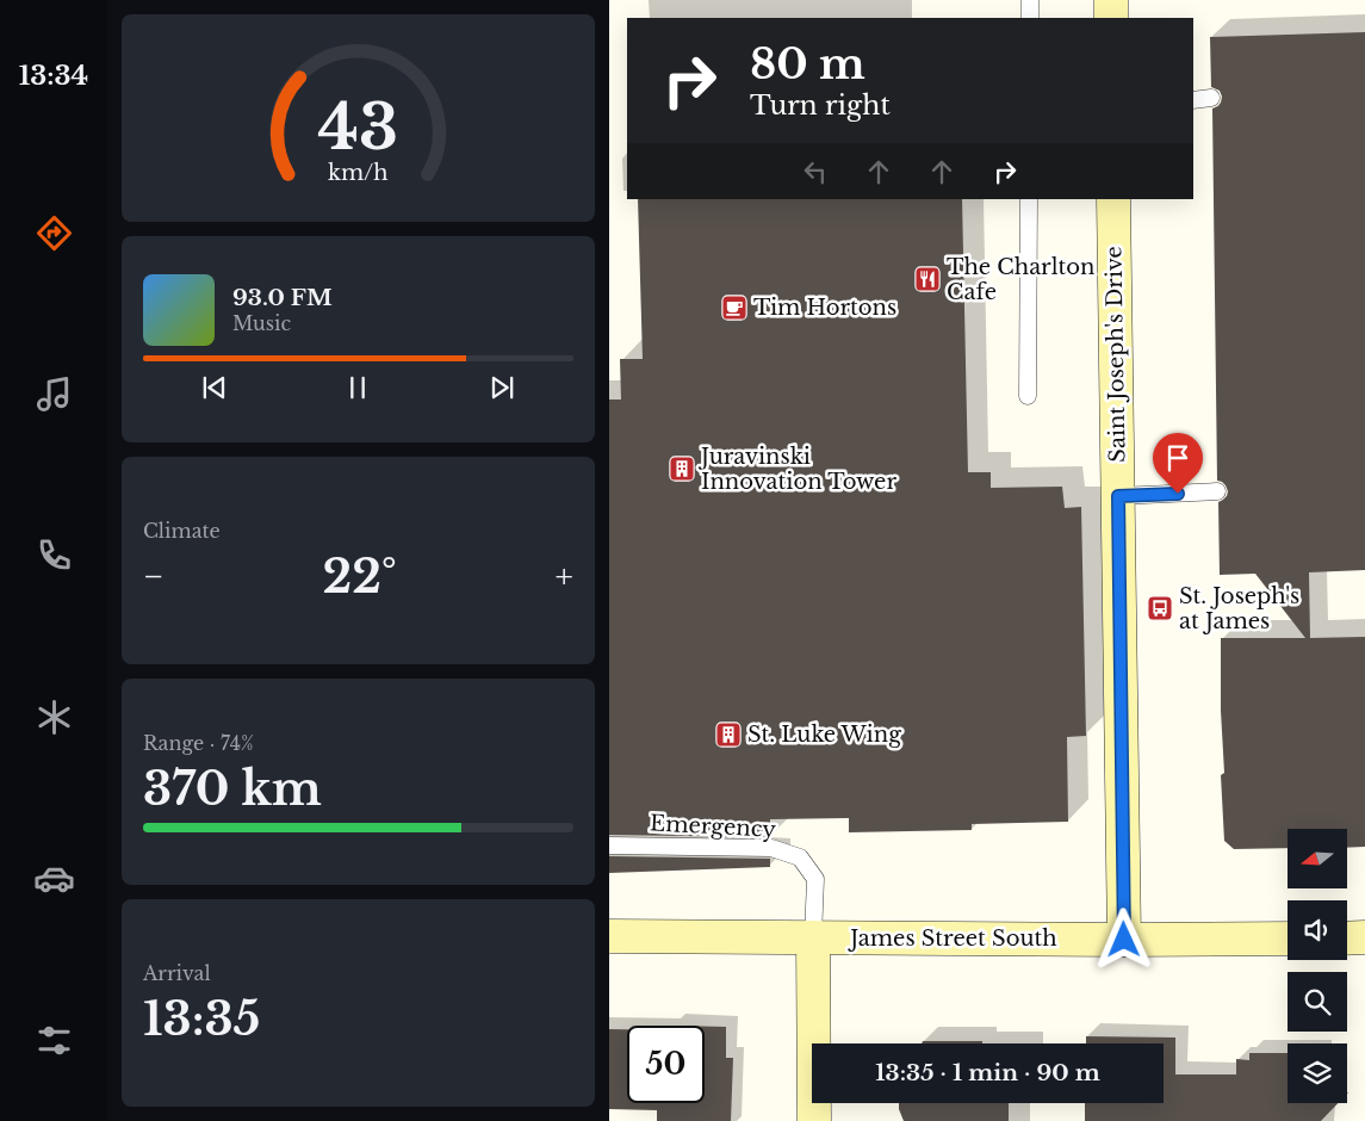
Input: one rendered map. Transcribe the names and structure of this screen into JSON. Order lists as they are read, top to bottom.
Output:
{
  "streets": {
    "main road": ["Saint Joseph's Drive", "James Street South"],
    "lane": ["Emergency"]
  },
  "crossings": [
    ["Saint Joseph's Drive", "James Street South"],
    ["Emergency", "James Street South"]
  ],
  "places": {
    "restaurant": ["The Charlton Cafe"],
    "cafe": ["Tim Hortons"],
    "building": ["Juravinski Innovation Tower", "St. Luke Wing"],
    "bus stop": ["St. Joseph's at James"]
  },
  "north": "left",
  "page": {
    "tabs": "13:34",
    "turn": ["80 m", "Turn right"],
    "song": ["93.0 FM", "Music"],
    "tile": [
      "Climate",
      ["Range · 74%", "370 km"],
      ["Arrival", "13:35"]
    ],
    "heat": ["−", "22°", "+"],
    "limit": "50",
    "trip": "13:35 · 1 min · 90 m",
    "gauge": ["43", "km/h"]
  }
}
